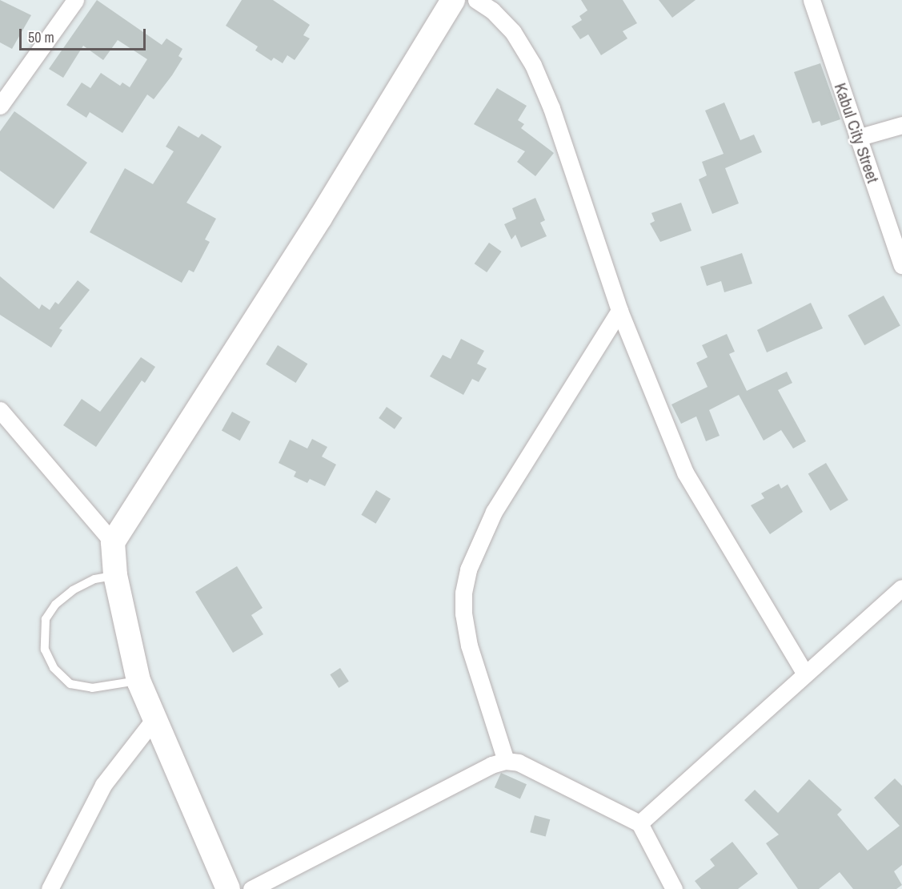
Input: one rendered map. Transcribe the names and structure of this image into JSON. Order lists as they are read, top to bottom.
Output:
{
  "streets": {
    "street": ["Kabul City Street"]
  },
  "scale_bar": "50 m"
}
